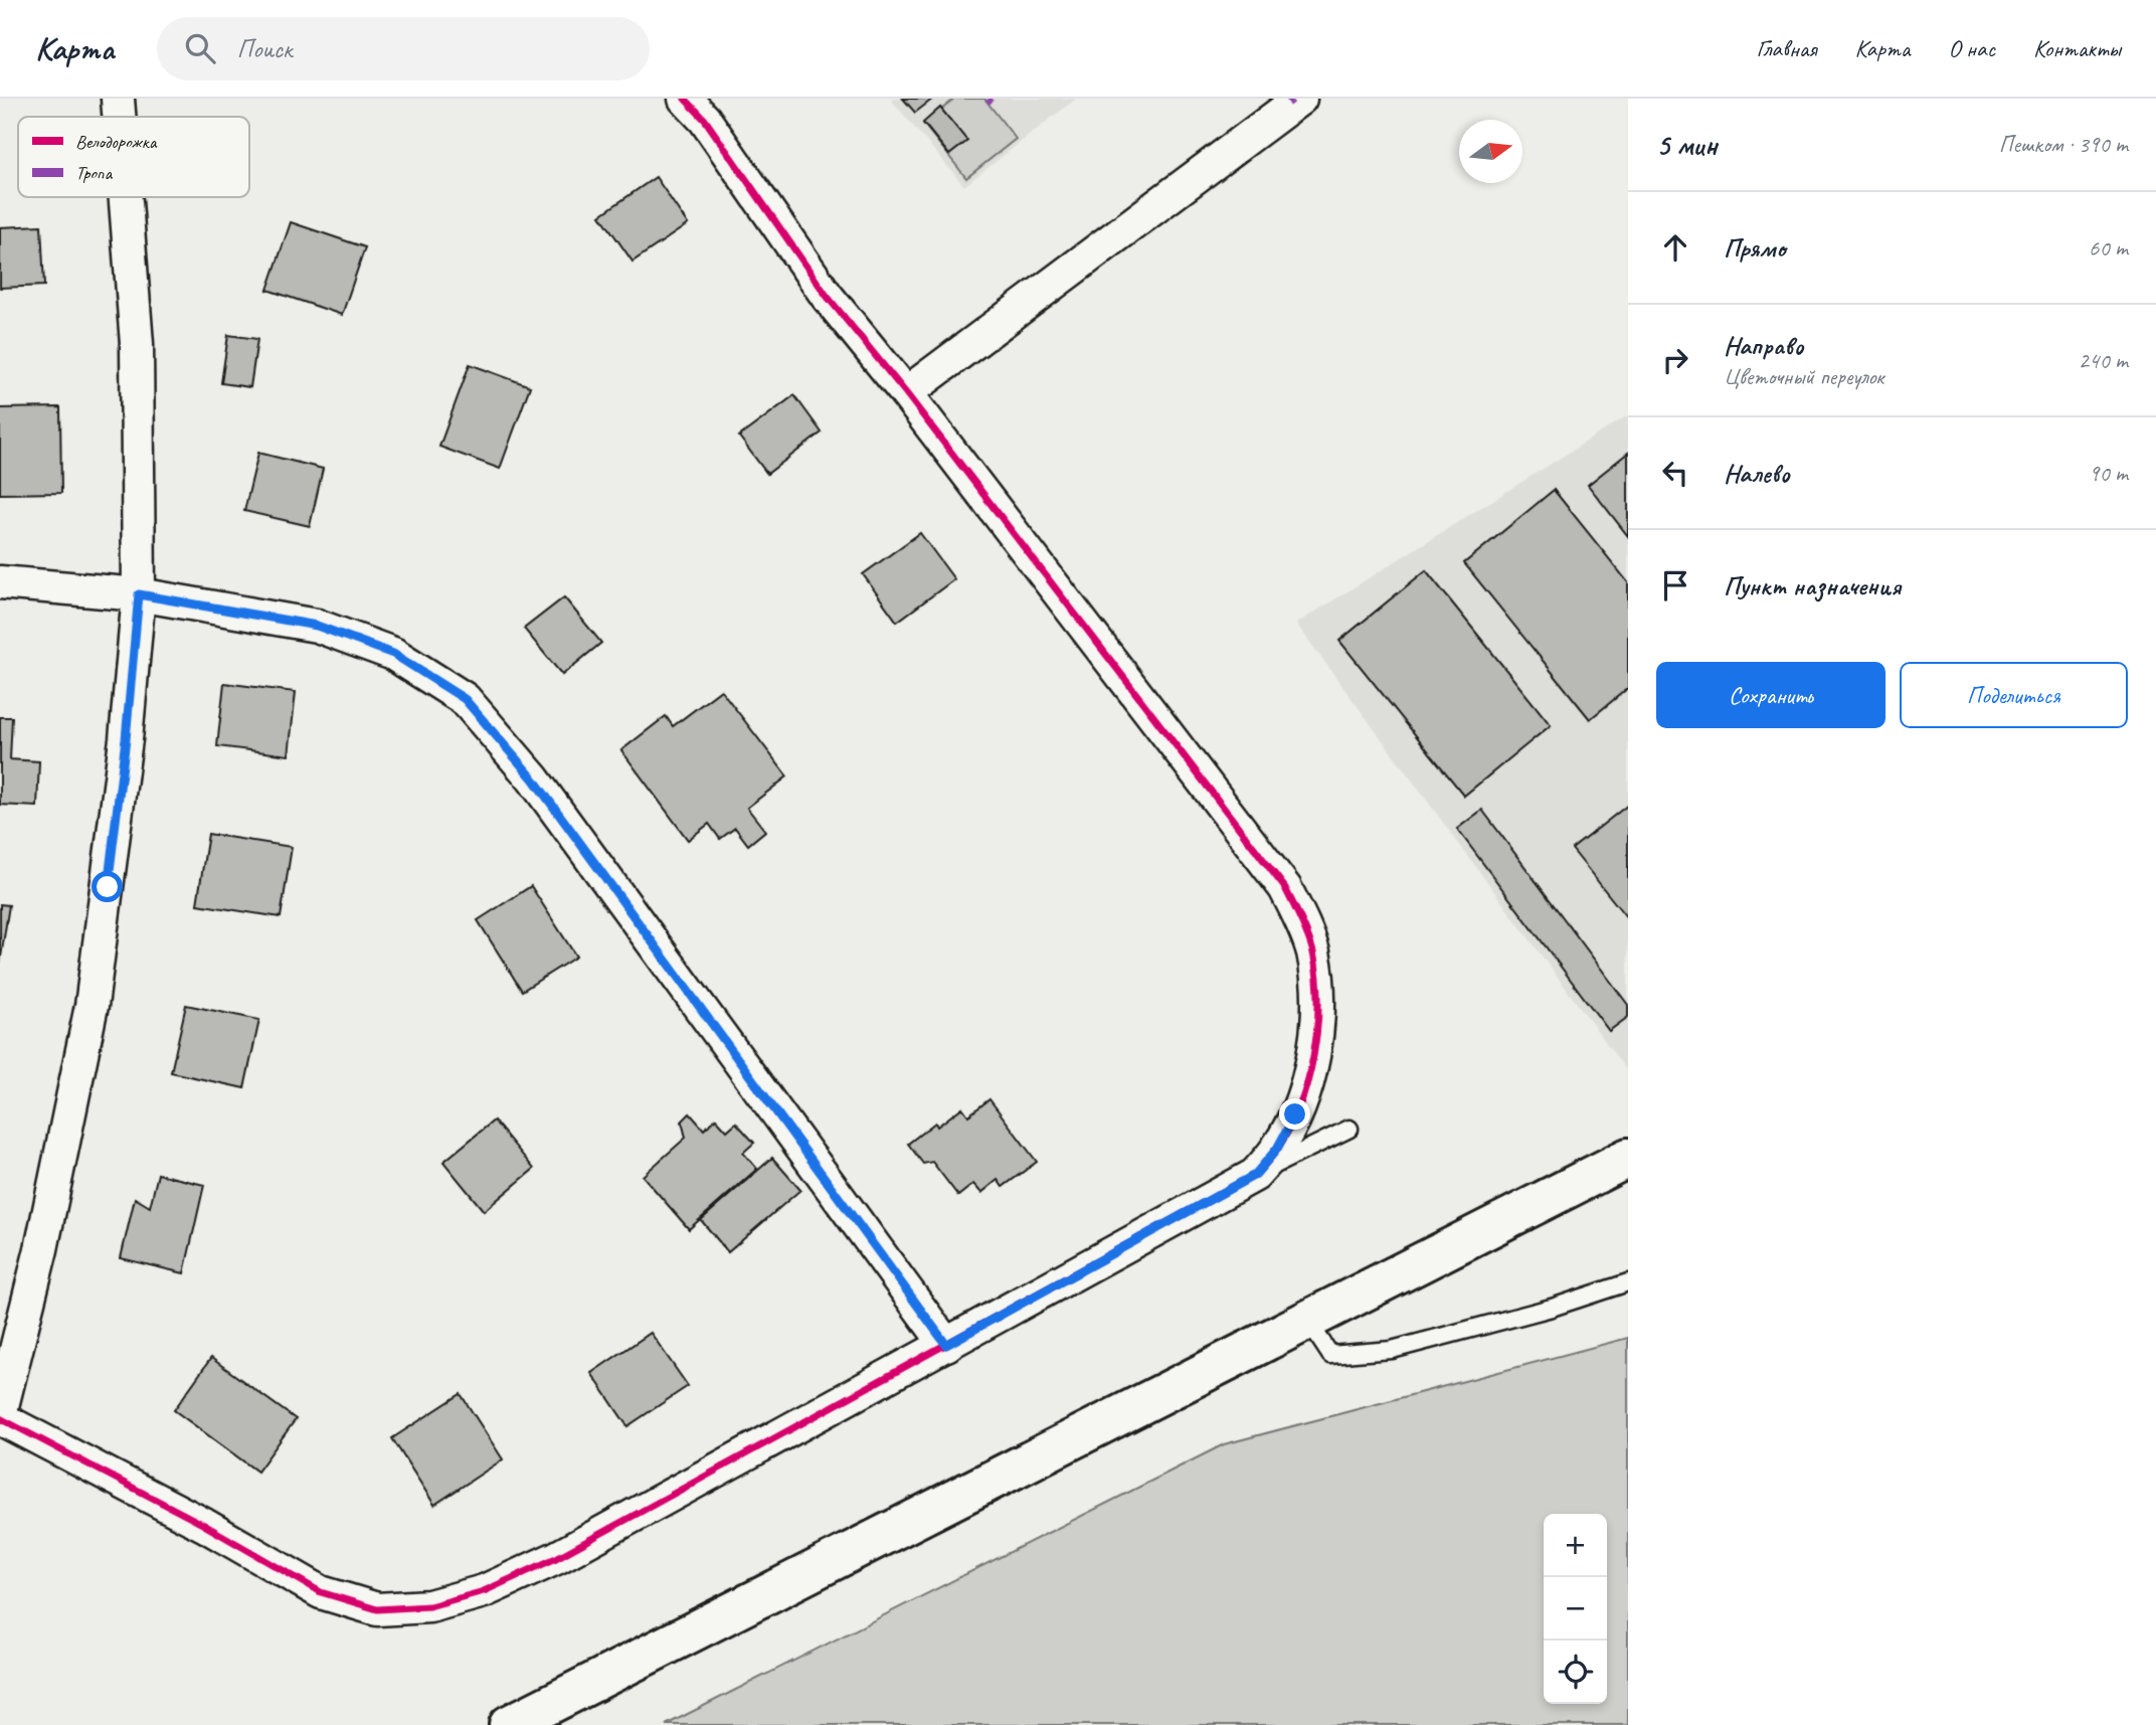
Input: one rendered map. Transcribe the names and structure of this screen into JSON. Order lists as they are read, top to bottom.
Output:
{
  "legend": ["Велодорожка", "Тропа"],
  "north": "right",
  "page": {
    "header": "Карта",
    "search": "Поиск",
    "nav": [
      "Главная",
      "Карта",
      "О нас",
      "Контакты"
    ],
    "heading": ["5 мин", "Пешком · 390 m"],
    "list": [
      ["Прямо", "60 m"],
      ["Направо", "Цветочный переулок", "240 m"],
      ["Налево", "90 m"],
      "Пункт назначения"
    ],
    "buttons": ["Сохранить", "Поделиться"],
    "map_buttons": ["+", "−"]
  }
}
